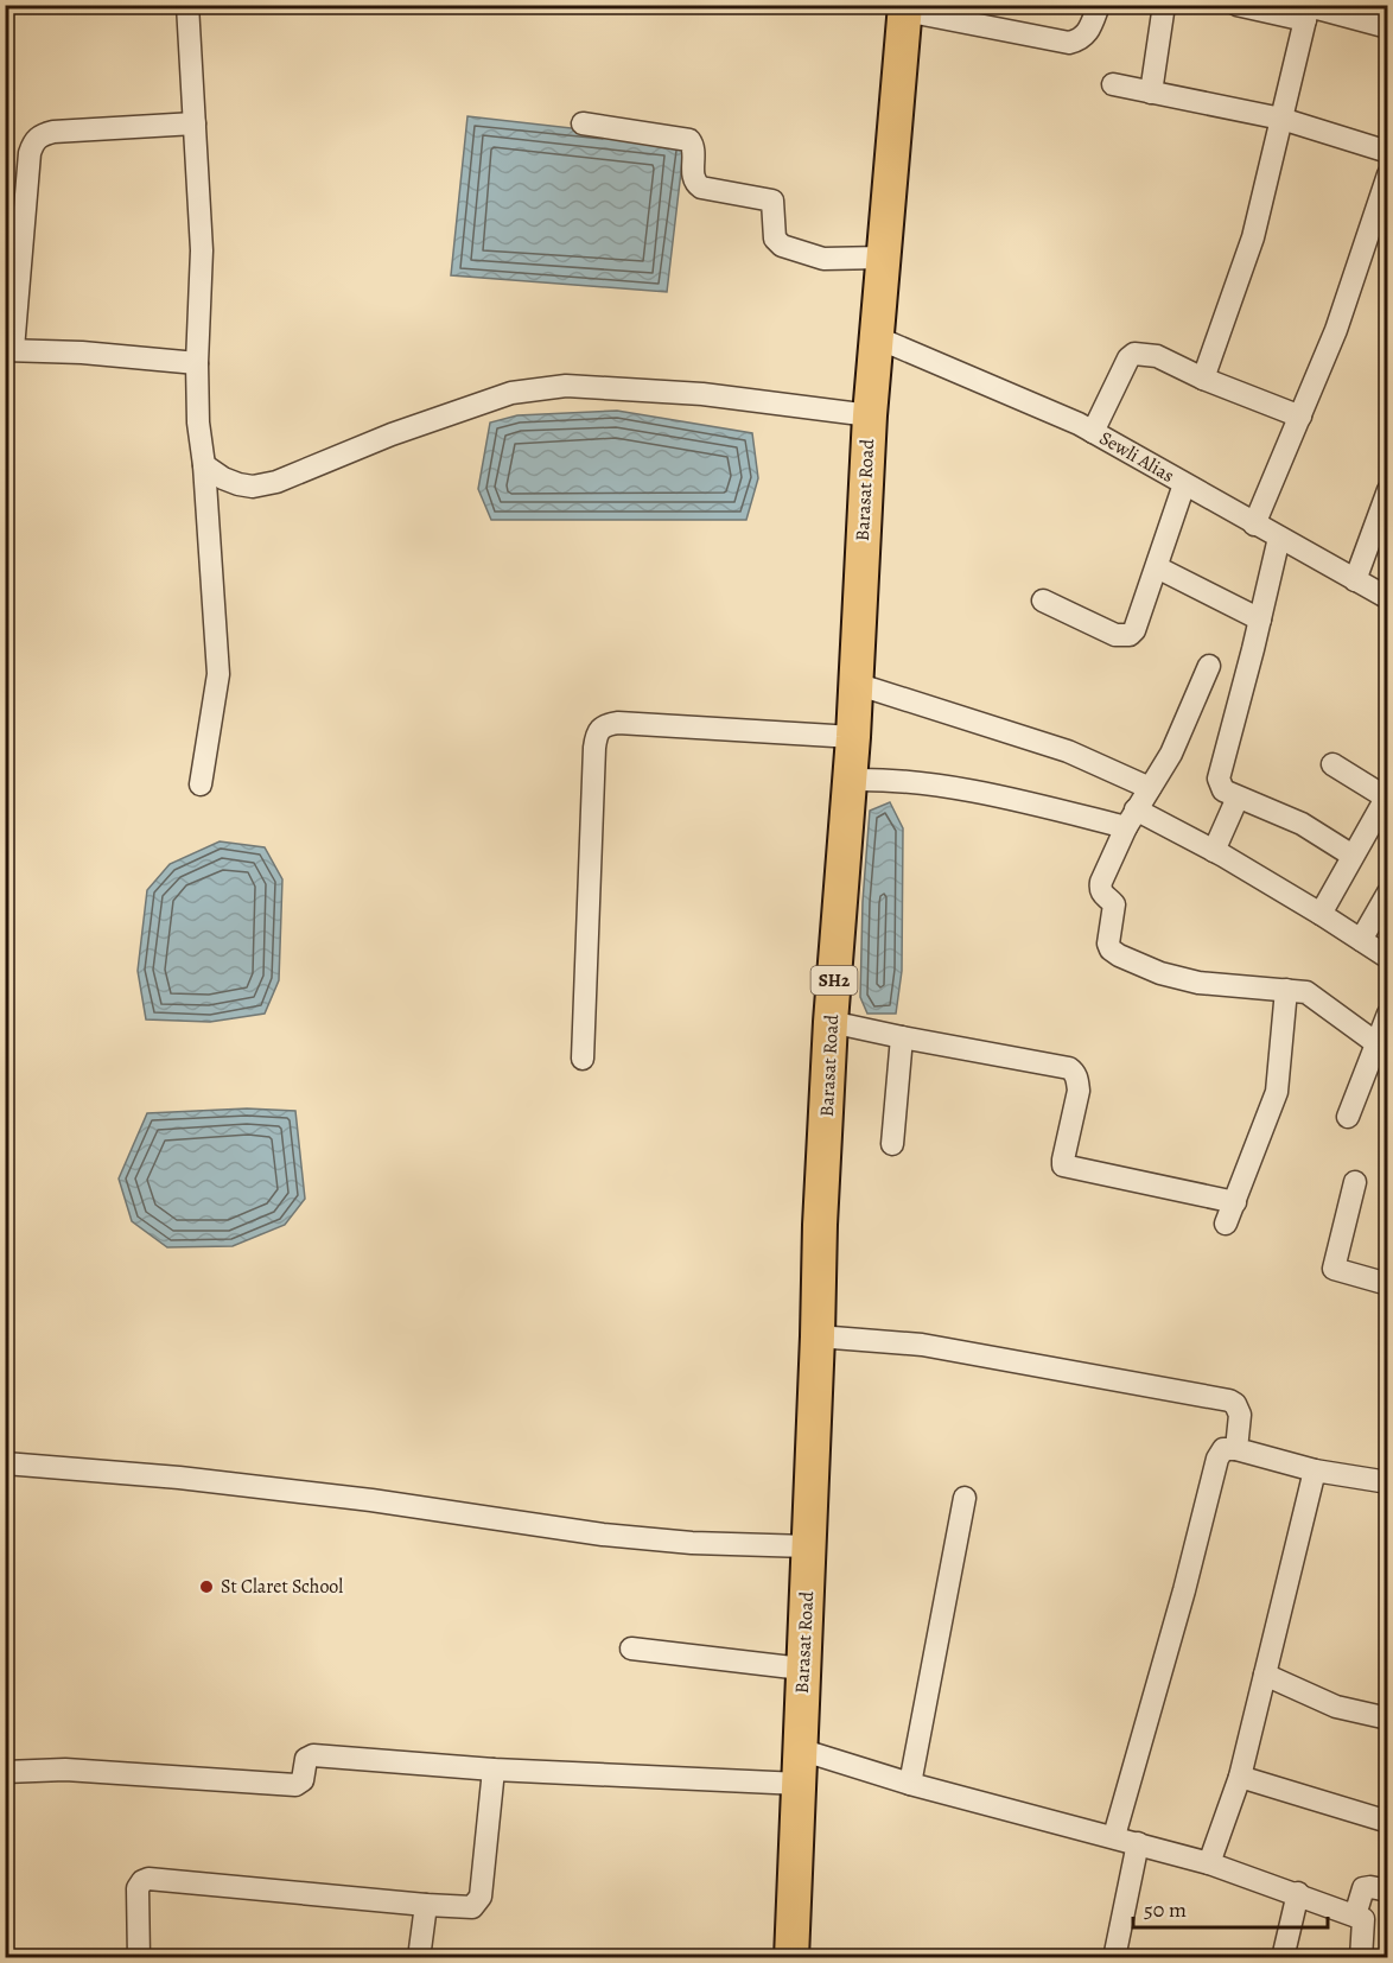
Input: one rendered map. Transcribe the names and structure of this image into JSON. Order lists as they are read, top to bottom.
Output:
{
  "streets": {
    "main road": ["Barasat Road", "SH2"],
    "street": ["Sewli Alias"]
  },
  "crossings": [
    ["Sewli Alias", "Barasat Road"]
  ],
  "places": ["St Claret School"],
  "scale_bar": "50 m"
}
